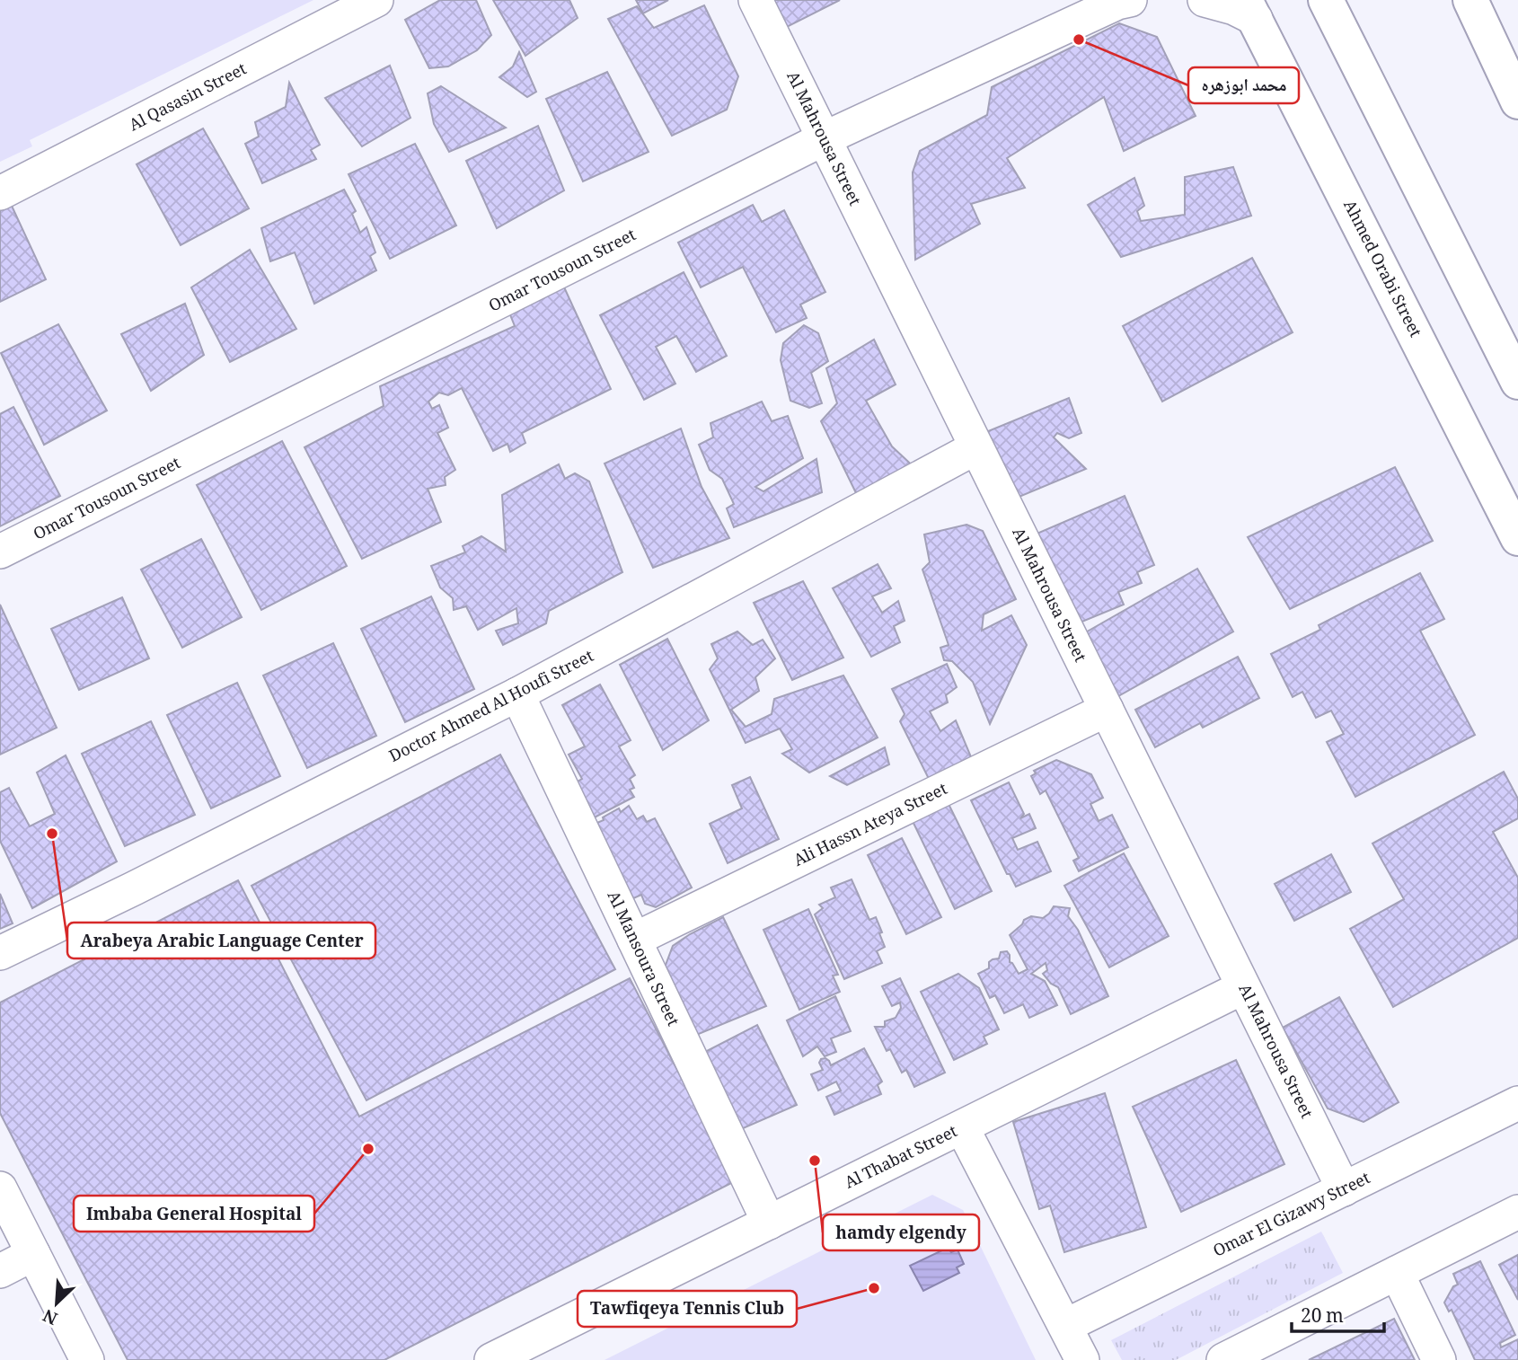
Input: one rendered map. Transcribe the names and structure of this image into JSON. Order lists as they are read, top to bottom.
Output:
{
  "streets": {
    "main road": ["Ahmed Orabi Street"],
    "street": [
      "Al Qasasin Street",
      "Al Mahrousa Street",
      "Omar Tousoun Street",
      "Doctor Ahmed Al Houfi Street",
      "Ali Hassn Ateya Street",
      "Al Mansoura Street",
      "Al Thabat Street",
      "Omar El Gizawy Street"
    ]
  },
  "crossings": [
    ["Al Mahrousa Street", "Omar Tousoun Street"],
    ["Al Mahrousa Street", "Doctor Ahmed Al Houfi Street"],
    ["Al Mahrousa Street", "Ali Hassn Ateya Street"],
    ["Al Mahrousa Street", "Al Thabat Street"],
    ["Al Mahrousa Street", "Omar El Gizawy Street"],
    ["Doctor Ahmed Al Houfi Street", "Al Mansoura Street"],
    ["Ali Hassn Ateya Street", "Al Mansoura Street"],
    ["Al Mansoura Street", "Al Thabat Street"]
  ],
  "places": [
    "محمد ابوزهره",
    "Arabeya Arabic Language Center",
    "Imbaba General Hospital",
    "hamdy elgendy",
    "Tawfiqeya Tennis Club"
  ],
  "scale_bar": "20 m",
  "north": "bottom left"
}
